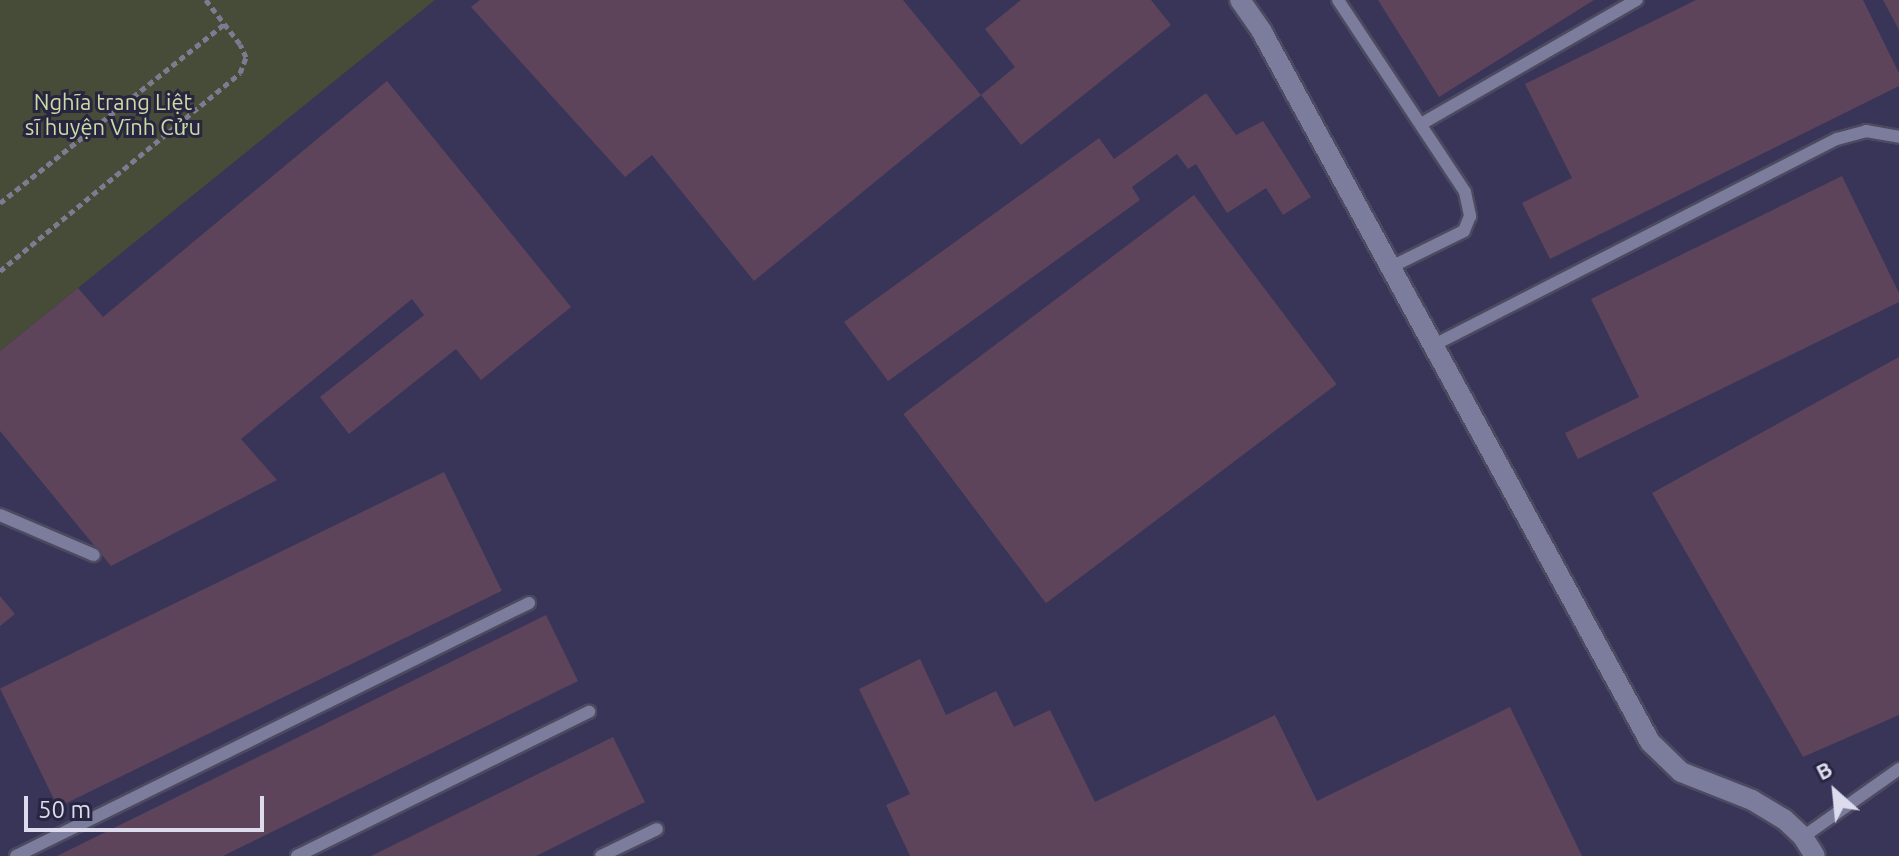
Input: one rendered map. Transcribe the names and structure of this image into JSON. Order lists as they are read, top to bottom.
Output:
{
  "parks": ["Nghĩa trang Liệt sĩ huyện Vĩnh Cửu"],
  "scale_bar": "50 m",
  "north": "top left"
}
